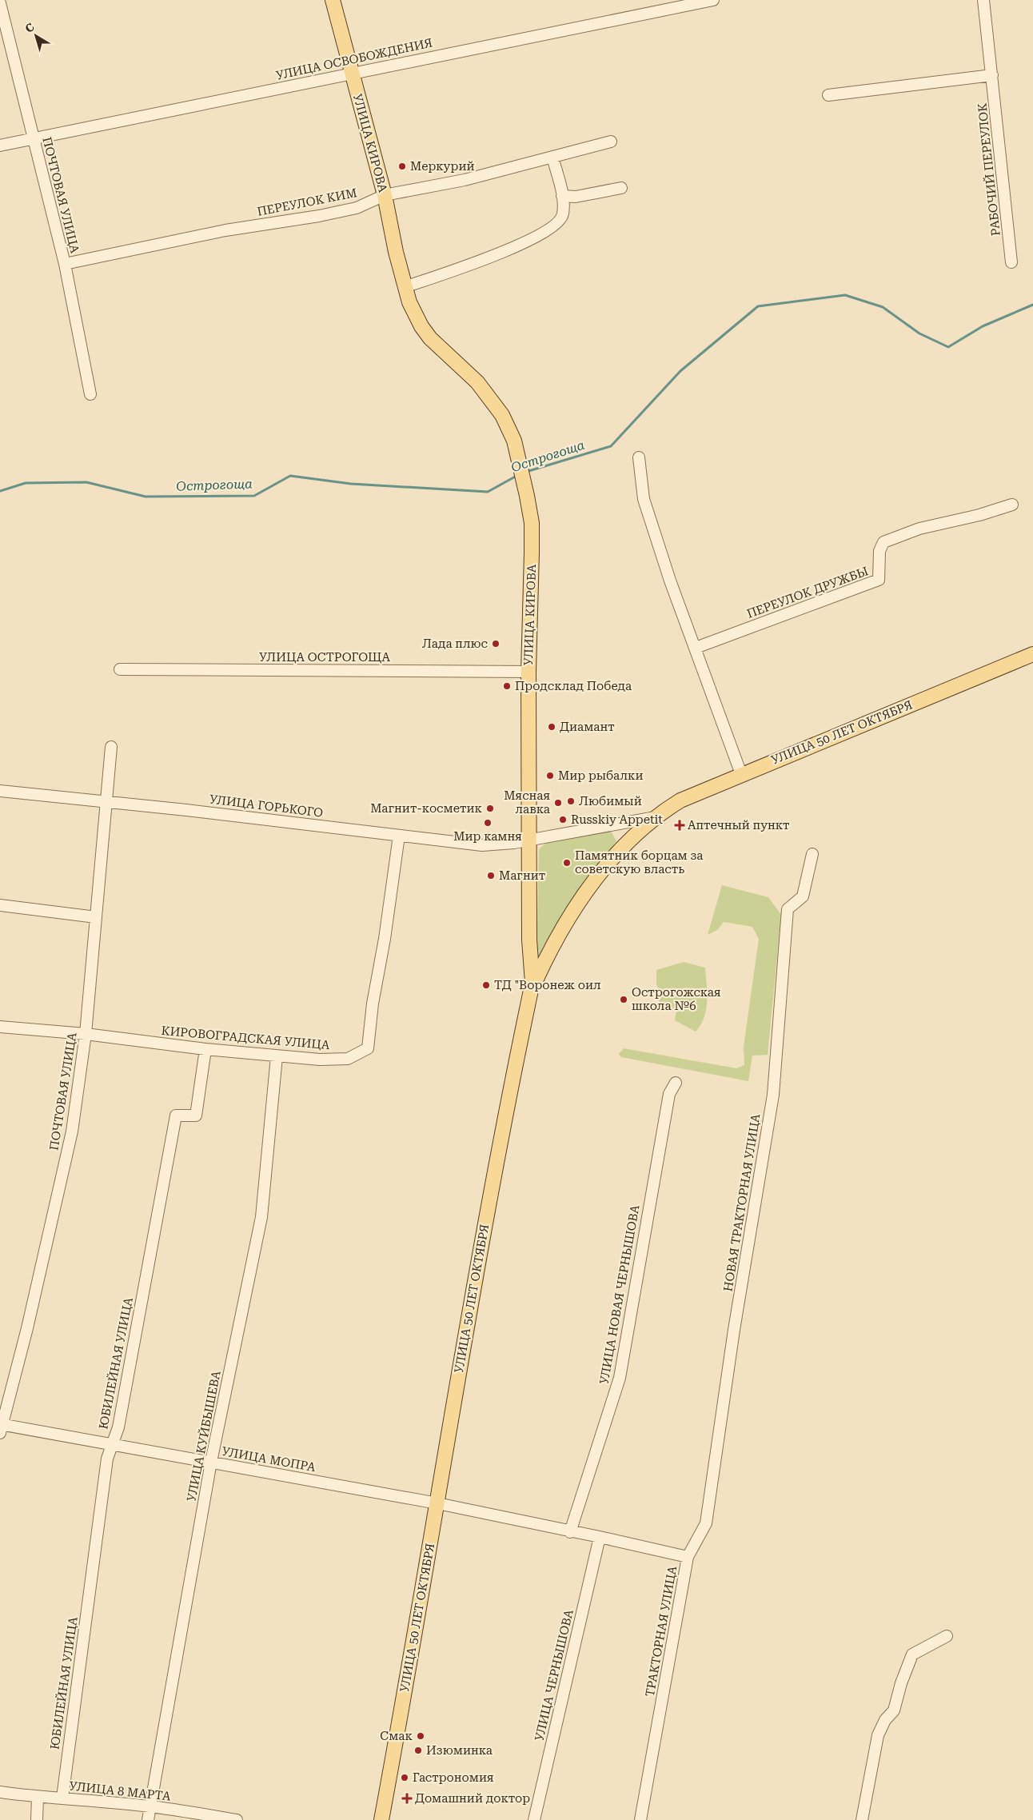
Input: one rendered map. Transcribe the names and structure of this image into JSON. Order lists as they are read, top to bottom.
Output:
{
  "streets": {
    "main road": ["УЛИЦА КИРОВА", "УЛИЦА 50 ЛЕТ ОКТЯБРЯ"],
    "street": [
      "УЛИЦА ОСВОБОЖДЕНИЯ",
      "РАБОЧИЙ ПЕРЕУЛОК",
      "ПОЧТОВАЯ УЛИЦА",
      "ПЕРЕУЛОК КИМ",
      "ПЕРЕУЛОК ДРУЖБЫ",
      "УЛИЦА ОСТРОГОЩА",
      "УЛИЦА ГОРЬКОГО",
      "КИРОВОГРАДСКАЯ УЛИЦА",
      "НОВАЯ ТРАКТОРНАЯ УЛИЦА",
      "УЛИЦА НОВАЯ ЧЕРНЫШОВА",
      "ЮБИЛЕЙНАЯ УЛИЦА",
      "УЛИЦА КУЙБЫШЕВА",
      "УЛИЦА МОПРА",
      "ТРАКТОРНАЯ УЛИЦА",
      "УЛИЦА ЧЕРНЫШОВА",
      "УЛИЦА 8 МАРТА"
    ]
  },
  "crossings": [
    ["УЛИЦА ОСВОБОЖДЕНИЯ", "УЛИЦА КИРОВА"],
    ["УЛИЦА ОСВОБОЖДЕНИЯ", "ПОЧТОВАЯ УЛИЦА"],
    ["УЛИЦА КИРОВА", "ПЕРЕУЛОК КИМ"],
    ["УЛИЦА КИРОВА", "УЛИЦА ОСТРОГОЩА"],
    ["УЛИЦА КИРОВА", "УЛИЦА 50 ЛЕТ ОКТЯБРЯ"],
    ["УЛИЦА КИРОВА", "УЛИЦА ГОРЬКОГО"],
    ["ПОЧТОВАЯ УЛИЦА", "ПЕРЕУЛОК КИМ"],
    ["ПОЧТОВАЯ УЛИЦА", "УЛИЦА ГОРЬКОГО"],
    ["ПОЧТОВАЯ УЛИЦА", "КИРОВОГРАДСКАЯ УЛИЦА"],
    ["ПОЧТОВАЯ УЛИЦА", "УЛИЦА МОПРА"],
    ["УЛИЦА 50 ЛЕТ ОКТЯБРЯ", "УЛИЦА ГОРЬКОГО"],
    ["УЛИЦА 50 ЛЕТ ОКТЯБРЯ", "УЛИЦА МОПРА"],
    ["УЛИЦА 50 ЛЕТ ОКТЯБРЯ", "ТРАКТОРНАЯ УЛИЦА"],
    ["УЛИЦА ГОРЬКОГО", "КИРОВОГРАДСКАЯ УЛИЦА"],
    ["КИРОВОГРАДСКАЯ УЛИЦА", "ЮБИЛЕЙНАЯ УЛИЦА"],
    ["КИРОВОГРАДСКАЯ УЛИЦА", "УЛИЦА КУЙБЫШЕВА"],
    ["НОВАЯ ТРАКТОРНАЯ УЛИЦА", "ТРАКТОРНАЯ УЛИЦА"],
    ["УЛИЦА НОВАЯ ЧЕРНЫШОВА", "ТРАКТОРНАЯ УЛИЦА"],
    ["ЮБИЛЕЙНАЯ УЛИЦА", "УЛИЦА МОПРА"],
    ["ЮБИЛЕЙНАЯ УЛИЦА", "УЛИЦА 8 МАРТА"],
    ["УЛИЦА КУЙБЫШЕВА", "УЛИЦА МОПРА"],
    ["УЛИЦА КУЙБЫШЕВА", "УЛИЦА 8 МАРТА"],
    ["УЛИЦА МОПРА", "ТРАКТОРНАЯ УЛИЦА"],
    ["ТРАКТОРНАЯ УЛИЦА", "УЛИЦА ЧЕРНЫШОВА"]
  ],
  "water": ["Острогоща"],
  "places": {
    "other": [
      "Меркурий",
      "Лада плюс",
      "Продсклад Победа",
      "Диамант",
      "Мир рыбалки",
      "Любимый",
      "Мясная лавка",
      "Магнит-косметик",
      "Russkiy Appetit",
      "Мир камня",
      "Памятник борцам за советскую власть",
      "Магнит",
      "ТД \"Воронеж оил",
      "Острогожская школа №6",
      "Смак",
      "Изюминка",
      "Гастрономия"
    ],
    "health": ["Аптечный пункт", "Домашний доктор"]
  },
  "north": "top left"
}
